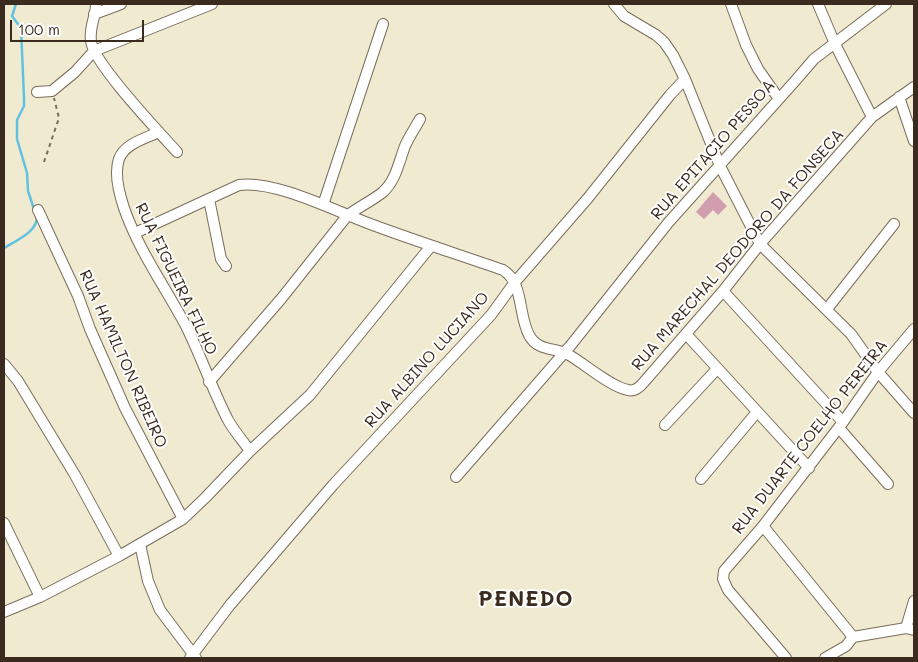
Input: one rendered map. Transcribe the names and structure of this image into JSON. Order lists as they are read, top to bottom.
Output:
{
  "streets": {
    "street": [
      "RUA EPITACIO PESSOA",
      "RUA MARECHAL DEODORO DA FONSECA",
      "RUA FIGUEIRA FILHO",
      "RUA HAMILTON RIBEIRO",
      "RUA ALBINO LUCIANO",
      "RUA DUARTE COELHO PEREIRA"
    ]
  },
  "crossings": [
    ["RUA EPITACIO PESSOA", "RUA MARECHAL DEODORO DA FONSECA"]
  ],
  "districts": ["PENEDO"],
  "scale_bar": "100 m"
}
